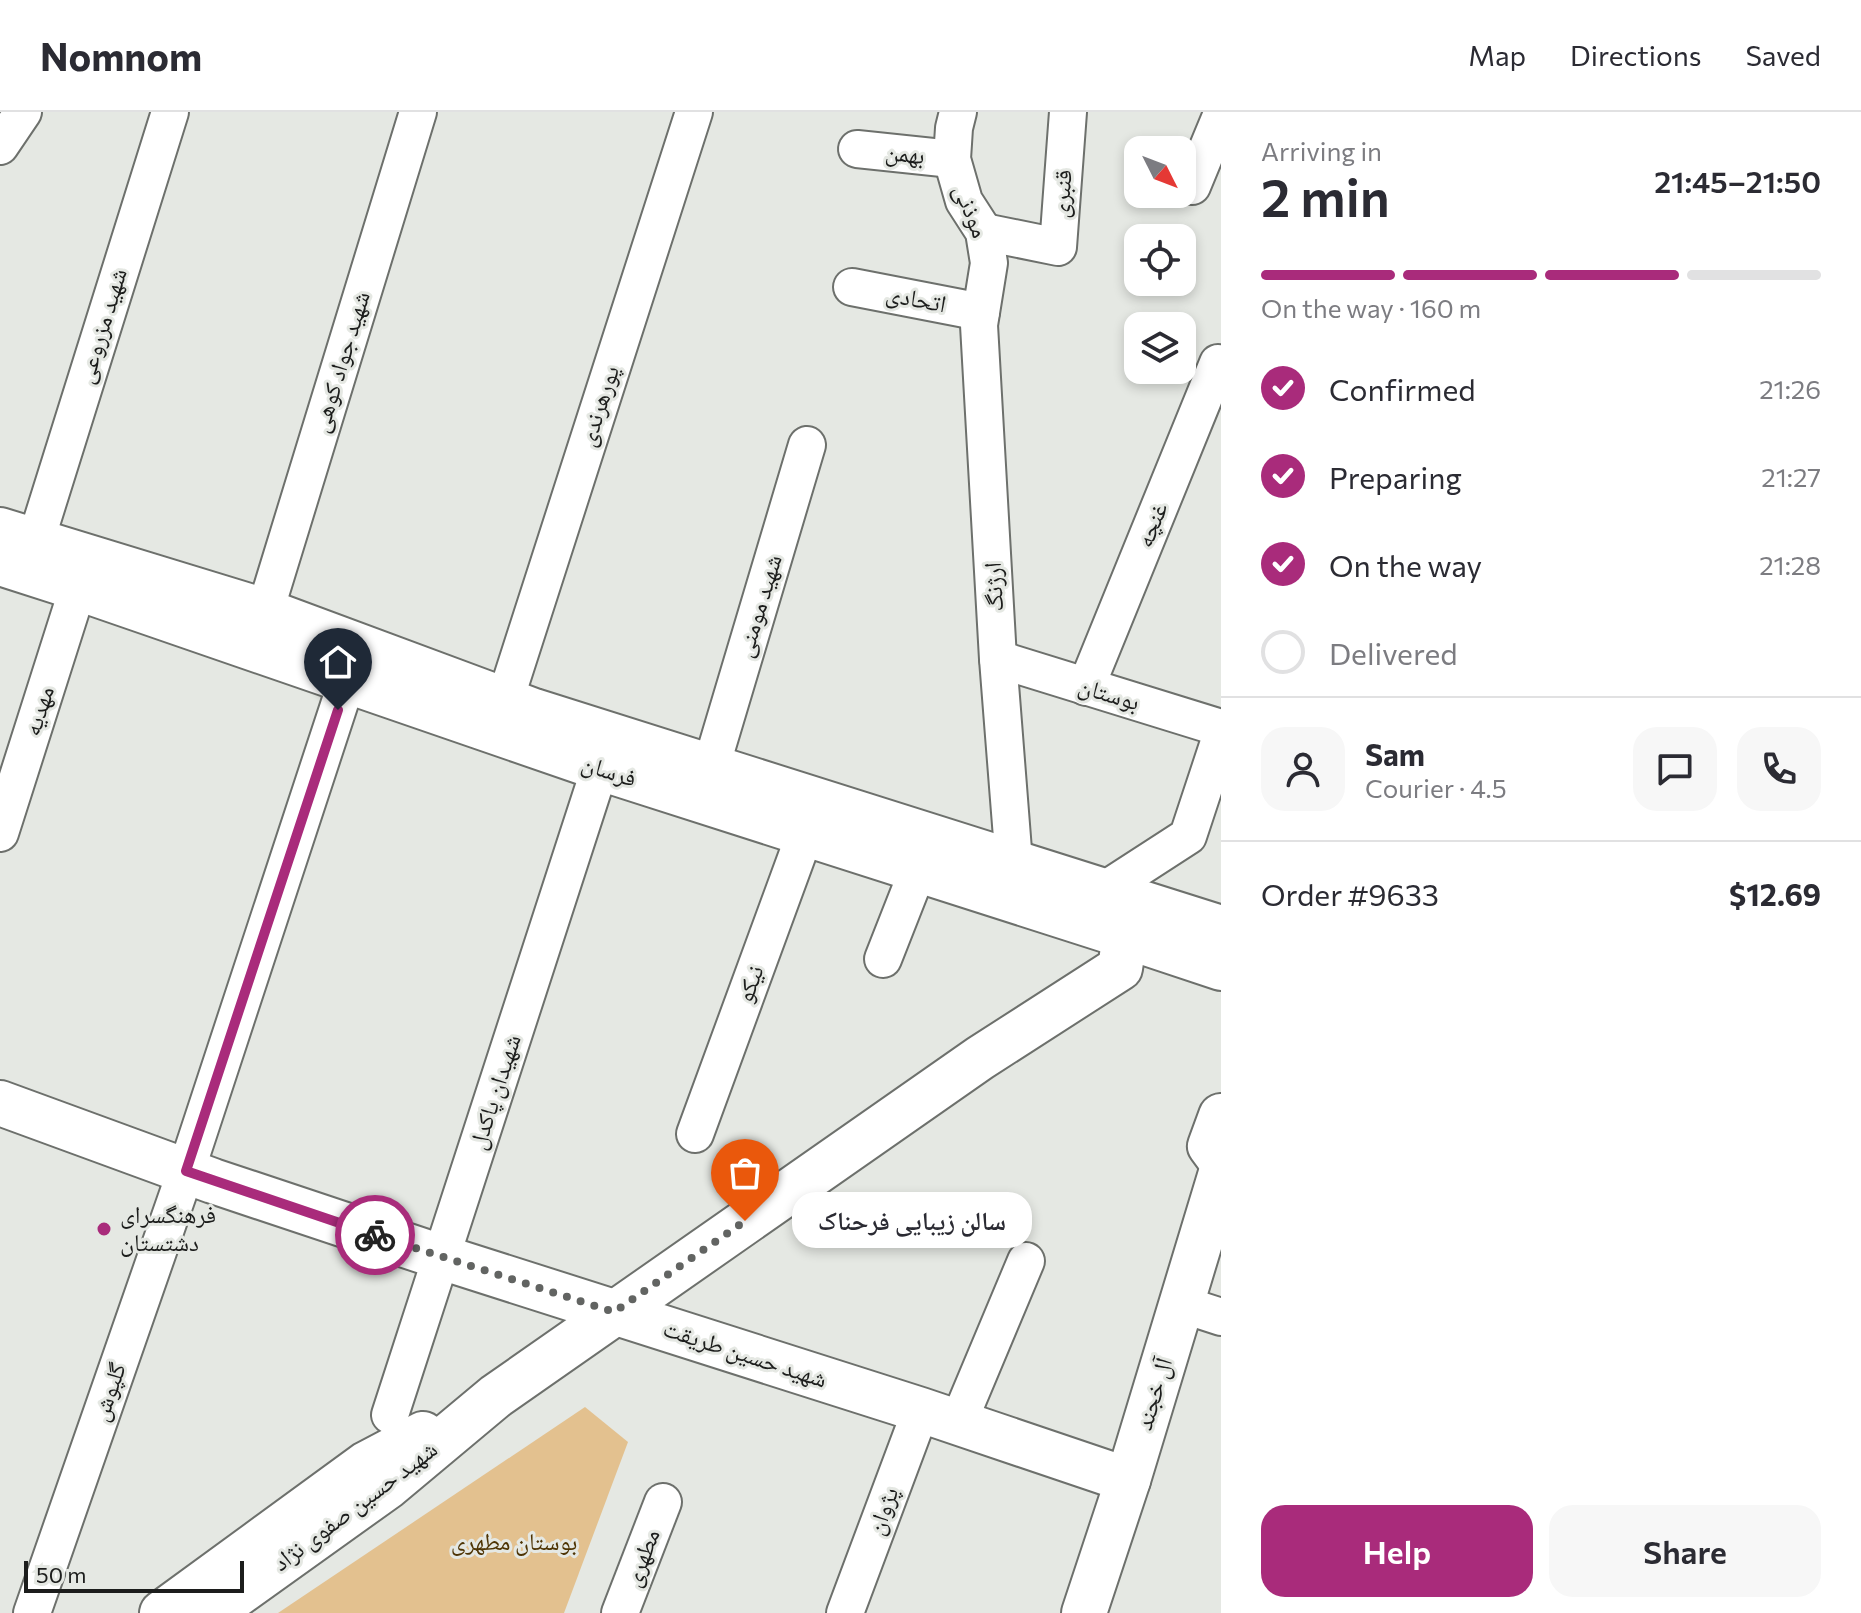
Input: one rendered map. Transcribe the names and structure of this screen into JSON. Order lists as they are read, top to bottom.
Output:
{
  "streets": {
    "street": [
      "بهمن",
      "قنبری",
      "موذنی",
      "اتحادی",
      "شهید مزروعی",
      "شهید جواد کوهی",
      "پورهرندی",
      "غنچه",
      "ارژنگ",
      "شهید مومنی",
      "بوستان",
      "مهدیه",
      "فرسان",
      "نیکو",
      "شهیدان پاکدل",
      "شهید حسین طریقت",
      "گلپوش",
      "آل خجند",
      "شهید حسین صفوی نژاد",
      "پژوان",
      "مطهری"
    ]
  },
  "crossings": [
    ["بهمن", "موذنی"],
    ["قنبری", "موذنی"],
    ["موذنی", "اتحادی"],
    ["موذنی", "ارژنگ"],
    ["اتحادی", "ارژنگ"],
    ["شهید مزروعی", "فرسان"],
    ["شهید جواد کوهی", "فرسان"],
    ["پورهرندی", "فرسان"],
    ["غنچه", "بوستان"],
    ["ارژنگ", "بوستان"],
    ["ارژنگ", "فرسان"],
    ["شهید مومنی", "فرسان"],
    ["مهدیه", "فرسان"],
    ["فرسان", "نیکو"],
    ["فرسان", "شهیدان پاکدل"],
    ["فرسان", "گلپوش"],
    ["فرسان", "شهید حسین صفوی نژاد"],
    ["شهیدان پاکدل", "شهید حسین طریقت"],
    ["شهید حسین طریقت", "گلپوش"],
    ["شهید حسین طریقت", "آل خجند"],
    ["شهید حسین طریقت", "شهید حسین صفوی نژاد"],
    ["شهید حسین طریقت", "پژوان"]
  ],
  "parks": ["بوستان مطهری"],
  "places": ["سالن زیبایی فرحناک", "فرهنگسرای دشتستان"],
  "scale_bar": "50 m",
  "north": "bottom right",
  "page": {
    "header": "Nomnom",
    "nav": ["Map", "Directions", "Saved"],
    "heading": ["2 min", "Arriving in", "21:45–21:50"],
    "panel": [
      "Sam",
      "Courier · 4.5",
      "Order #9633",
      "$12.69"
    ],
    "bar": "On the way · 160 m",
    "list": [
      ["Confirmed", "21:26"],
      ["Preparing", "21:27"],
      ["On the way", "21:28"],
      "Delivered"
    ],
    "bubble": "سالن زیبایی فرحناک",
    "buttons": ["Help", "Share"],
    "scale": "50 m"
  }
}
